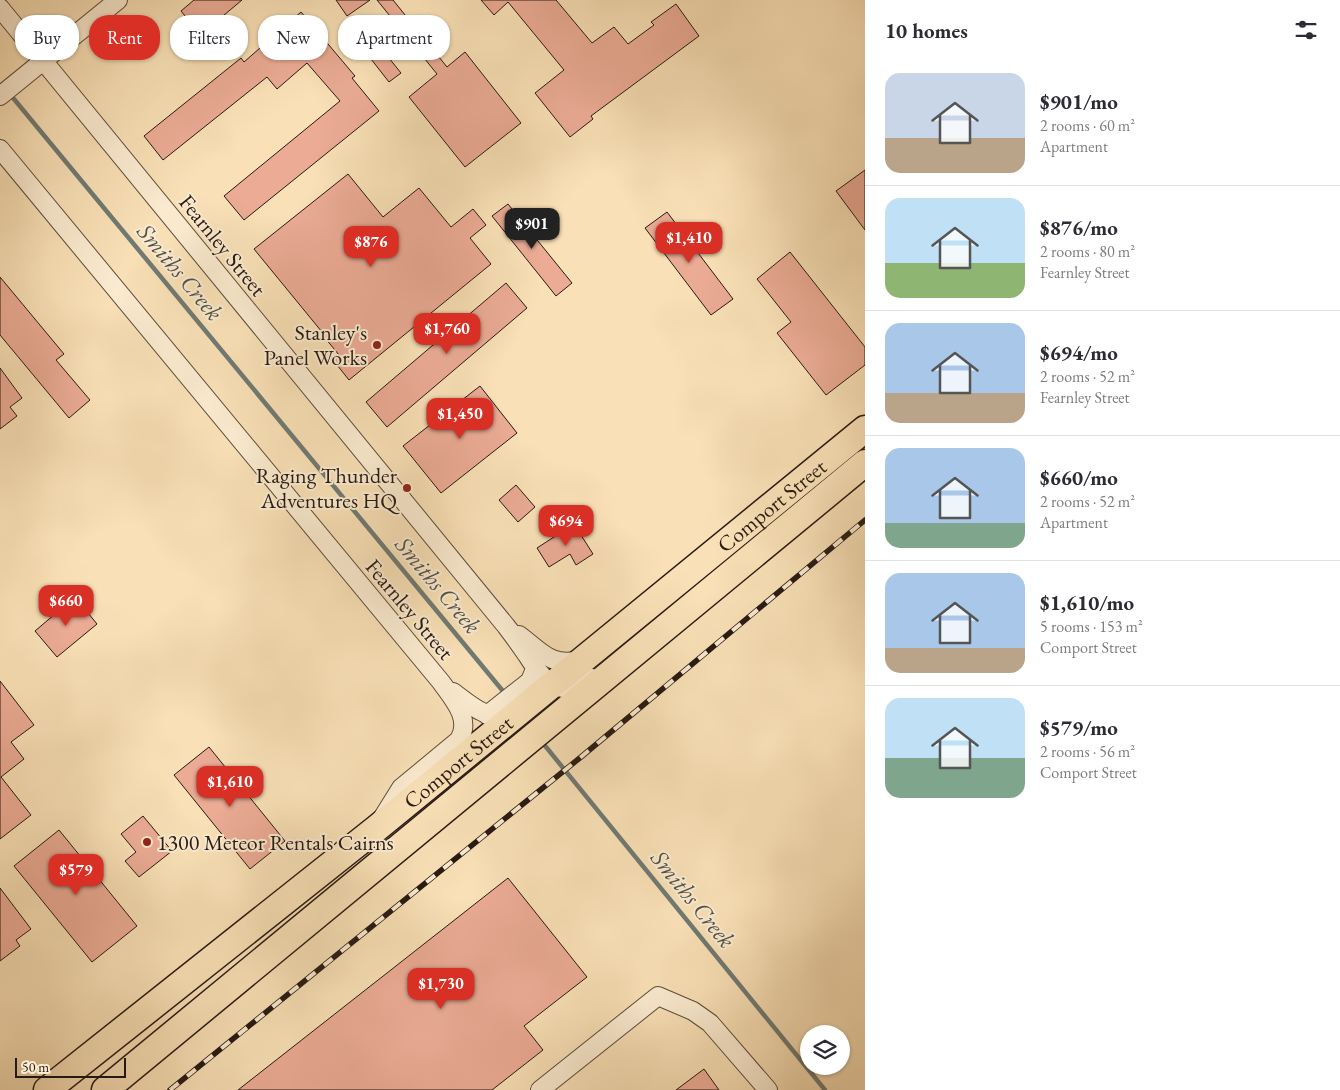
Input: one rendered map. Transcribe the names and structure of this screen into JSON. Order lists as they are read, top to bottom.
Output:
{
  "streets": {
    "highway": ["Comport Street"],
    "street": ["Fearnley Street"]
  },
  "crossings": [
    ["Fearnley Street", "Comport Street"]
  ],
  "water": ["Smiths Creek"],
  "places": ["Stanley's Panel Works", "Raging Thunder Adventures HQ", "1300 Meteor Rentals Cairns"],
  "scale_bar": "50 m",
  "page": {
    "heading": "10 homes",
    "chip": [
      "Buy",
      "Rent",
      "Filters",
      "New",
      "Apartment"
    ],
    "list": [
      {
        "name": "$901/mo",
        "note": "2 rooms · 60 m² · Apartment"
      },
      {
        "name": "$876/mo",
        "note": "2 rooms · 80 m² · Fearnley Street"
      },
      {
        "name": "$694/mo",
        "note": "2 rooms · 52 m² · Fearnley Street"
      },
      {
        "name": "$660/mo",
        "note": "2 rooms · 52 m² · Apartment"
      },
      {
        "name": "$1,610/mo",
        "note": "5 rooms · 153 m² · Comport Street"
      },
      {
        "name": "$579/mo",
        "note": "2 rooms · 56 m² · Comport Street"
      }
    ],
    "price": [
      "$901",
      "$1,410",
      "$876",
      "$1,760",
      "$1,450",
      "$694",
      "$660",
      "$1,610",
      "$579",
      "$1,730"
    ],
    "scale": "50 m"
  }
}
